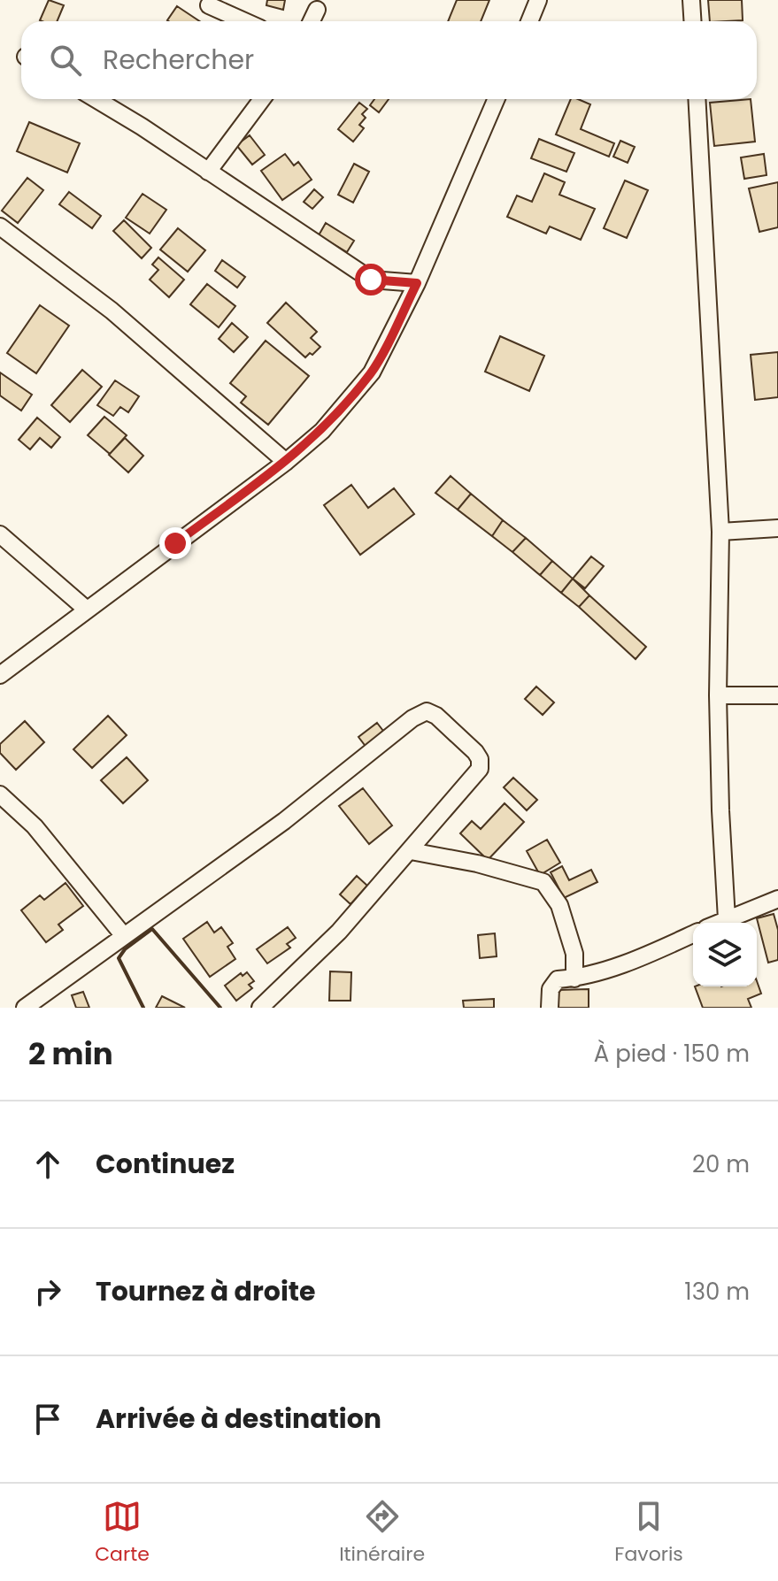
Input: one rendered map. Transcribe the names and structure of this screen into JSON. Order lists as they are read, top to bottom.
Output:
{
  "page": {
    "search": "Rechercher",
    "heading": ["2 min", "À pied · 150 m"],
    "list": [
      ["Continuez", "20 m"],
      ["Tournez à droite", "130 m"],
      "Arrivée à destination"
    ],
    "nav": ["Carte", "Itinéraire", "Favoris"]
  }
}
